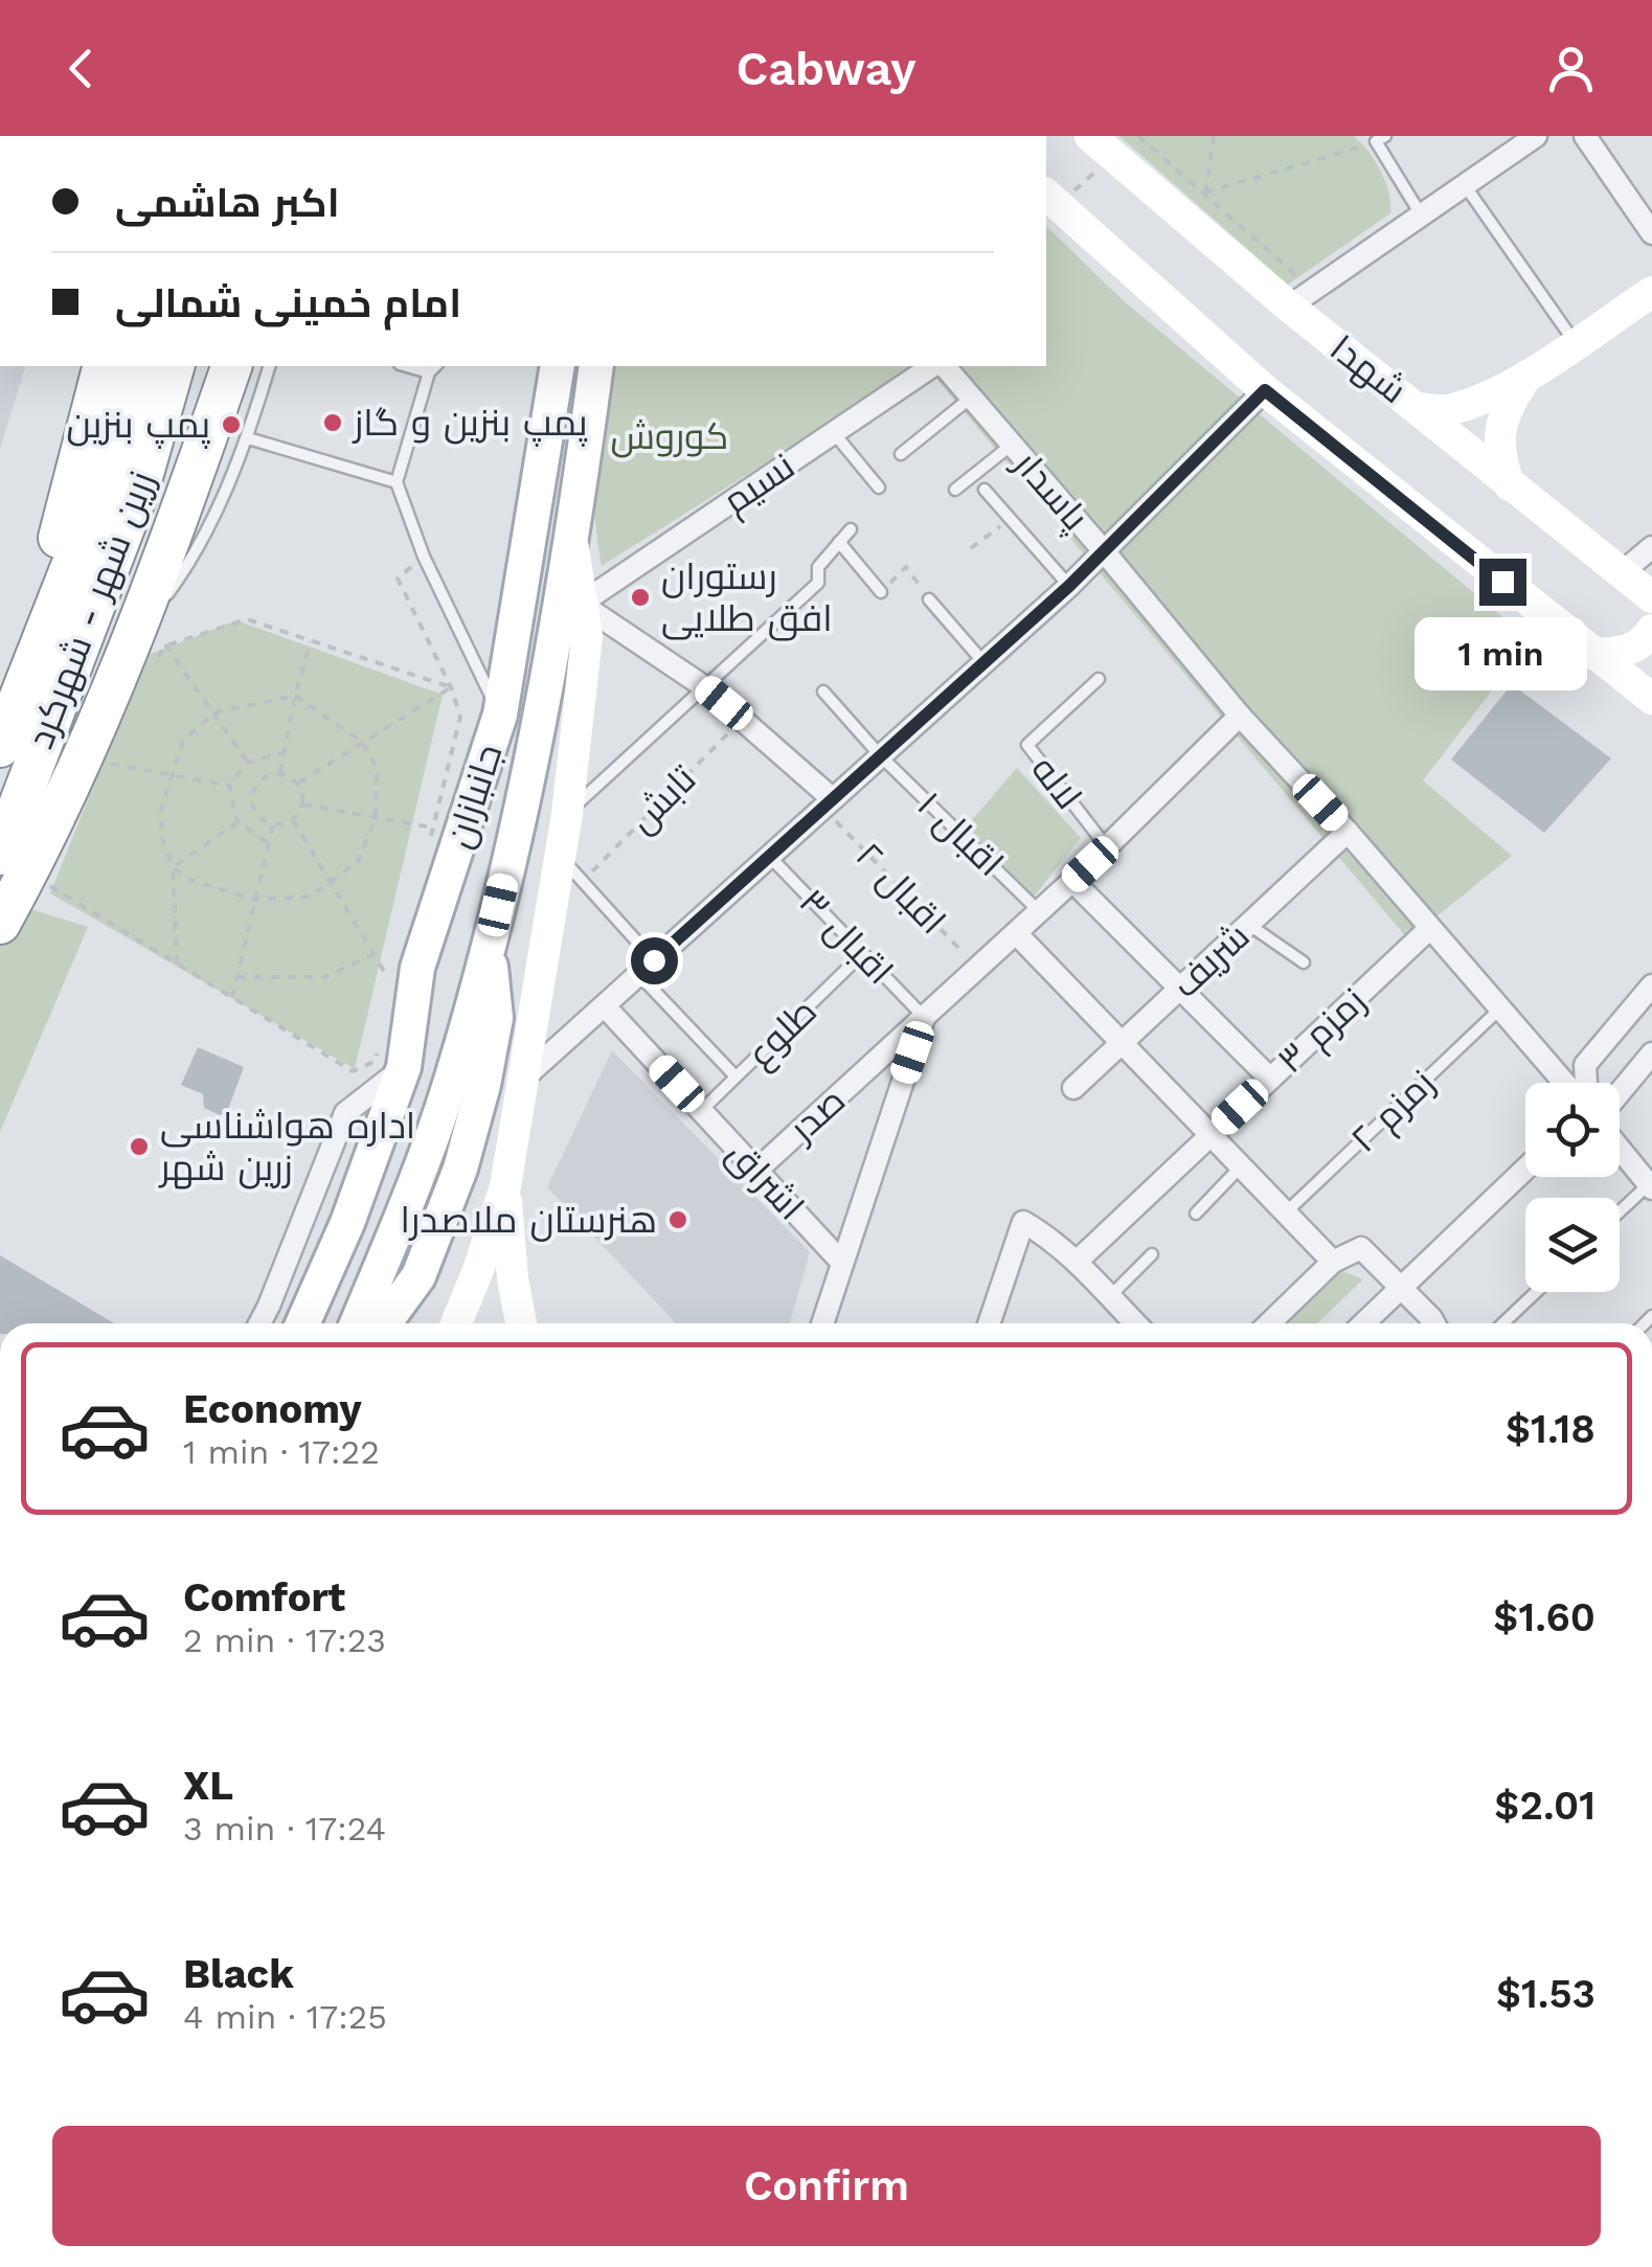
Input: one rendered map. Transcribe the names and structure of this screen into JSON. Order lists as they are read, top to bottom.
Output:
{
  "streets": {
    "highway": ["زرین شهر - شهرکرد"],
    "main road": ["شهدا", "جانبازان"],
    "street": [
      "نسیم",
      "پاسدار",
      "شریف",
      "زمزم ۳",
      "صدر",
      "اشراق"
    ],
    "lane": [
      "لاله",
      "اقبال ۱",
      "اقبال ۳",
      "طلوع",
      "زمزم ۲"
    ],
    "path": ["تابش", "اقبال ۲"]
  },
  "crossings": [
    ["پاسدار", "شریف"],
    ["پاسدار", "زمزم ۳"],
    ["پاسدار", "زمزم ۲"],
    ["پاسدار", "صدر"],
    ["لاله", "صدر"],
    ["اقبال ۱", "صدر"],
    ["اقبال ۲", "صدر"],
    ["اقبال ۳", "طلوع"],
    ["اقبال ۳", "صدر"],
    ["طلوع", "اشراق"],
    ["صدر", "اشراق"]
  ],
  "parks": ["کوروش"],
  "places": [
    "پمپ بنزین و گاز",
    "پمپ بنزین",
    "رستوران افق طلایی",
    "اداره هواشناسی زرین شهر",
    "هنرستان ملاصدرا"
  ],
  "page": {
    "header": "Cabway",
    "banner": ["اکبر هاشمی", "امام خمینی شمالی"],
    "bubble": "1 min",
    "list": [
      {
        "name": "Economy",
        "note": "1 min · 17:22",
        "value": "$1.18"
      },
      {
        "name": "Comfort",
        "note": "2 min · 17:23",
        "value": "$1.60"
      },
      {
        "name": "XL",
        "note": "3 min · 17:24",
        "value": "$2.01"
      },
      {
        "name": "Black",
        "note": "4 min · 17:25",
        "value": "$1.53"
      }
    ],
    "buttons": "Confirm"
  }
}
